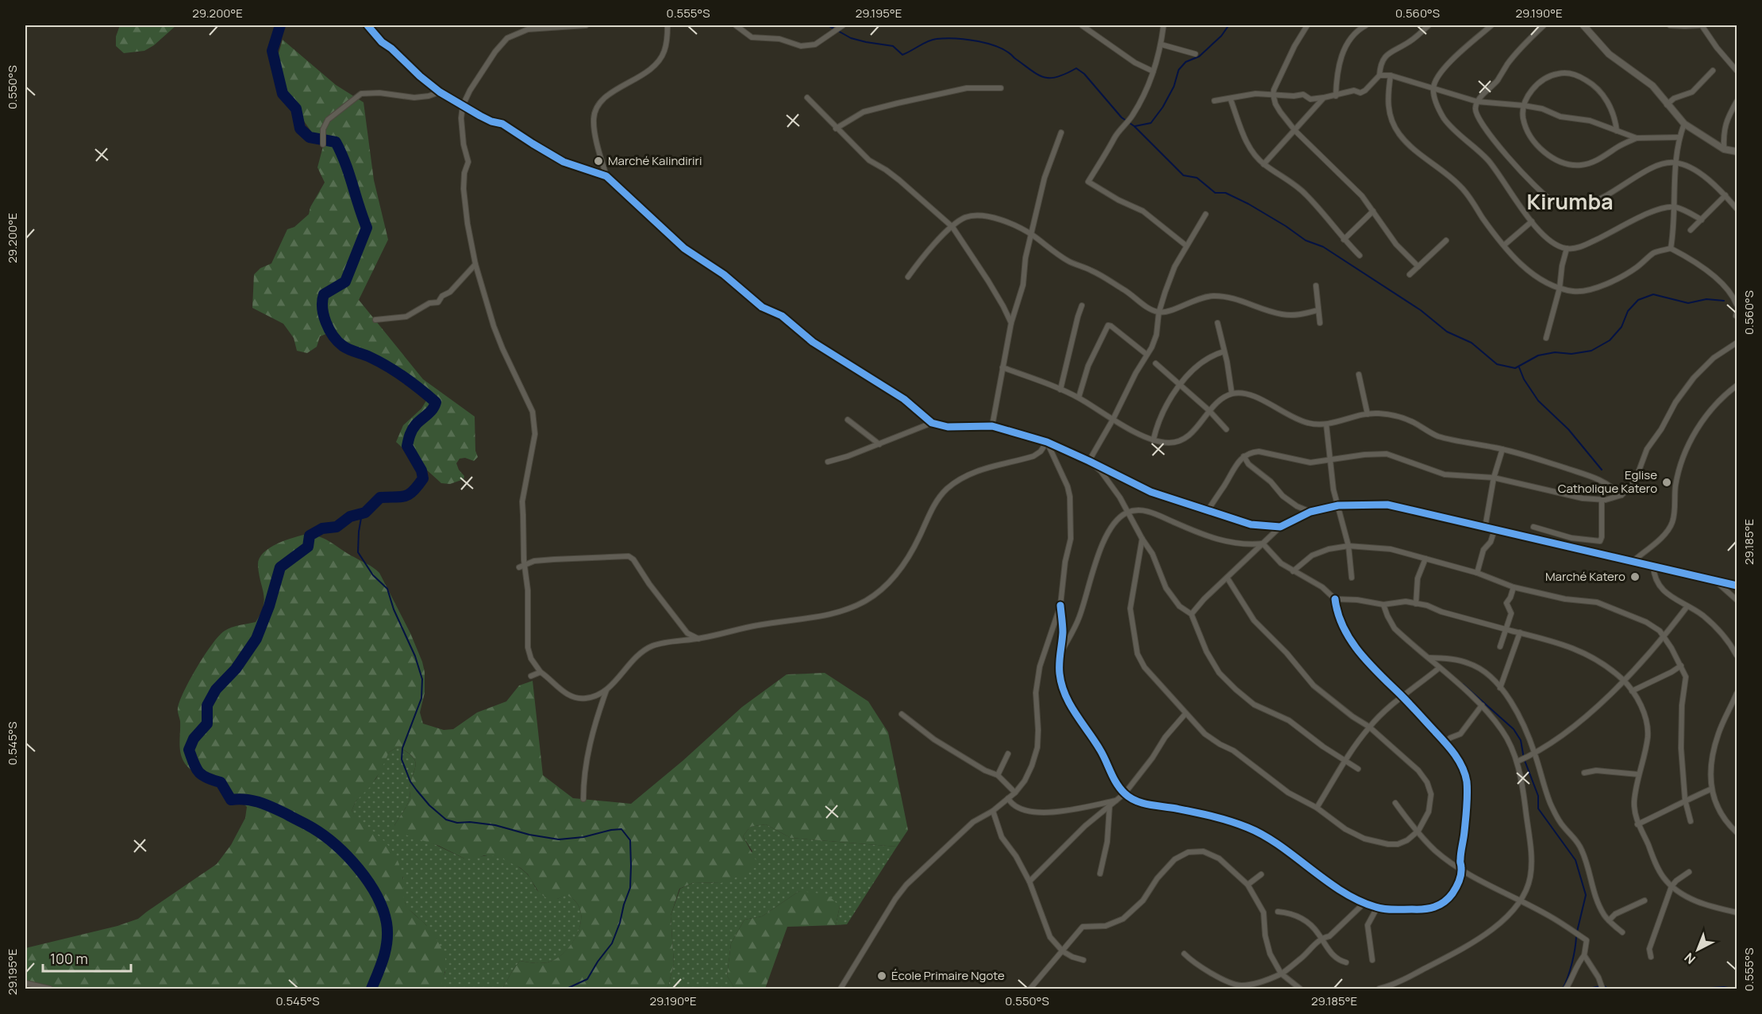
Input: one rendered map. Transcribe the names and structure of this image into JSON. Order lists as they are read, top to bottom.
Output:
{
  "districts": ["Kirumba"],
  "places": [
    "Marché Kalindiriri",
    "Eglise Catholique Katero",
    "Marché Katero",
    "École Primaire Ngote"
  ],
  "scale_bar": "100 m",
  "north": "bottom left",
  "coordinates": [
    "29.200°E",
    "0.555°S",
    "29.195°E",
    "0.560°S",
    "29.190°E",
    "0.550°S",
    "29.185°E",
    "0.545°S"
  ]
}
